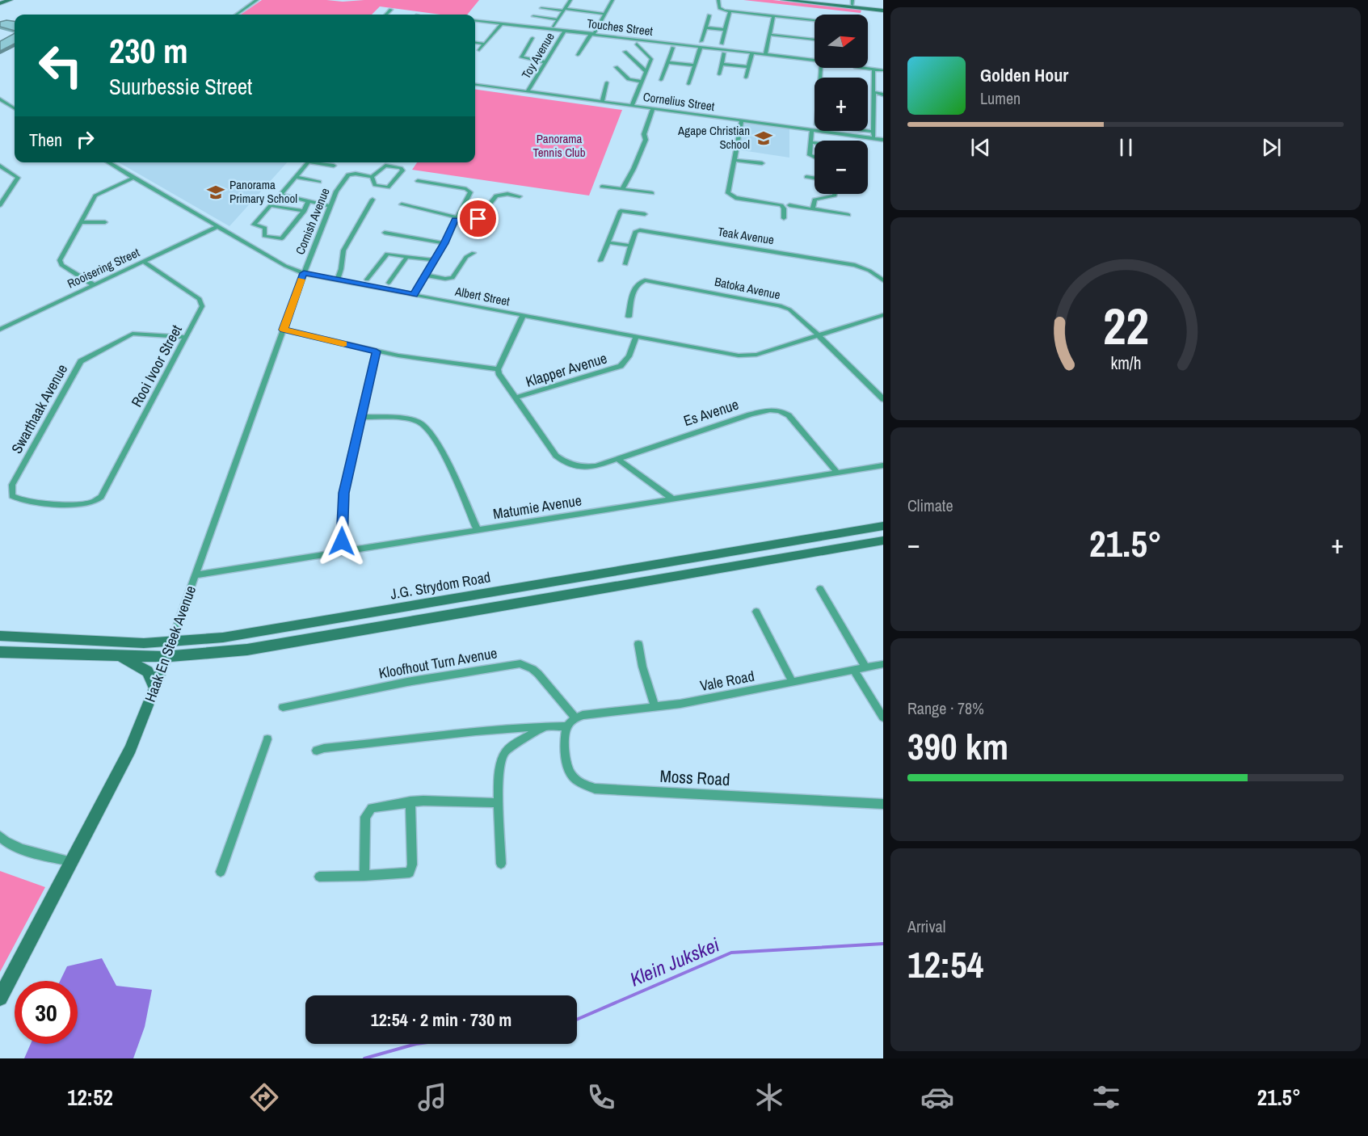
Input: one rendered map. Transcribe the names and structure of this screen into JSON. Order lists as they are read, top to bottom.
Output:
{
  "streets": {
    "street": [
      "Touches Street",
      "Toy Avenue",
      "Cornelius Street",
      "Cornish Avenue",
      "Teak Avenue",
      "Rooisering Street",
      "Batoka Avenue",
      "Albert Street",
      "Rooi Ivoor Street",
      "Klapper Avenue",
      "Swarthaak Avenue",
      "Es Avenue",
      "Matumie Avenue",
      "J.G. Strydom Road",
      "Haak En Steek Avenue",
      "Kloofhout Turn Avenue",
      "Vale Road",
      "Moss Road"
    ]
  },
  "crossings": [
    ["Touches Street", "Toy Avenue"],
    ["Toy Avenue", "Cornelius Street"],
    ["Cornish Avenue", "Albert Street"],
    ["Cornish Avenue", "Haak En Steek Avenue"],
    ["Rooisering Street", "Albert Street"],
    ["Rooisering Street", "Rooi Ivoor Street"],
    ["Batoka Avenue", "Albert Street"],
    ["Albert Street", "Klapper Avenue"],
    ["Albert Street", "Haak En Steek Avenue"],
    ["Rooi Ivoor Street", "Swarthaak Avenue"],
    ["Klapper Avenue", "Es Avenue"],
    ["Es Avenue", "Matumie Avenue"],
    ["Matumie Avenue", "Haak En Steek Avenue"],
    ["J.G. Strydom Road", "Haak En Steek Avenue"],
    ["Kloofhout Turn Avenue", "Vale Road"]
  ],
  "water": ["Klein Jukskei"],
  "parks": ["Panorama Tennis Club"],
  "places": {
    "school or university": ["Agape Christian School", "Panorama Primary School"]
  },
  "north": "right",
  "page": {
    "map_buttons": ["+", "−"],
    "turn": ["230 m", "Suurbessie Street"],
    "song": ["Golden Hour", "Lumen"],
    "then": "Then",
    "tile": [
      "Climate",
      ["Range · 78%", "390 km"],
      ["Arrival", "12:54"]
    ],
    "heat": ["−", "21.5°", "+"],
    "limit": "30",
    "trip": "12:54 · 2 min · 730 m",
    "tabs": ["12:52", "21.5°"],
    "gauge": ["22", "km/h"]
  }
}
